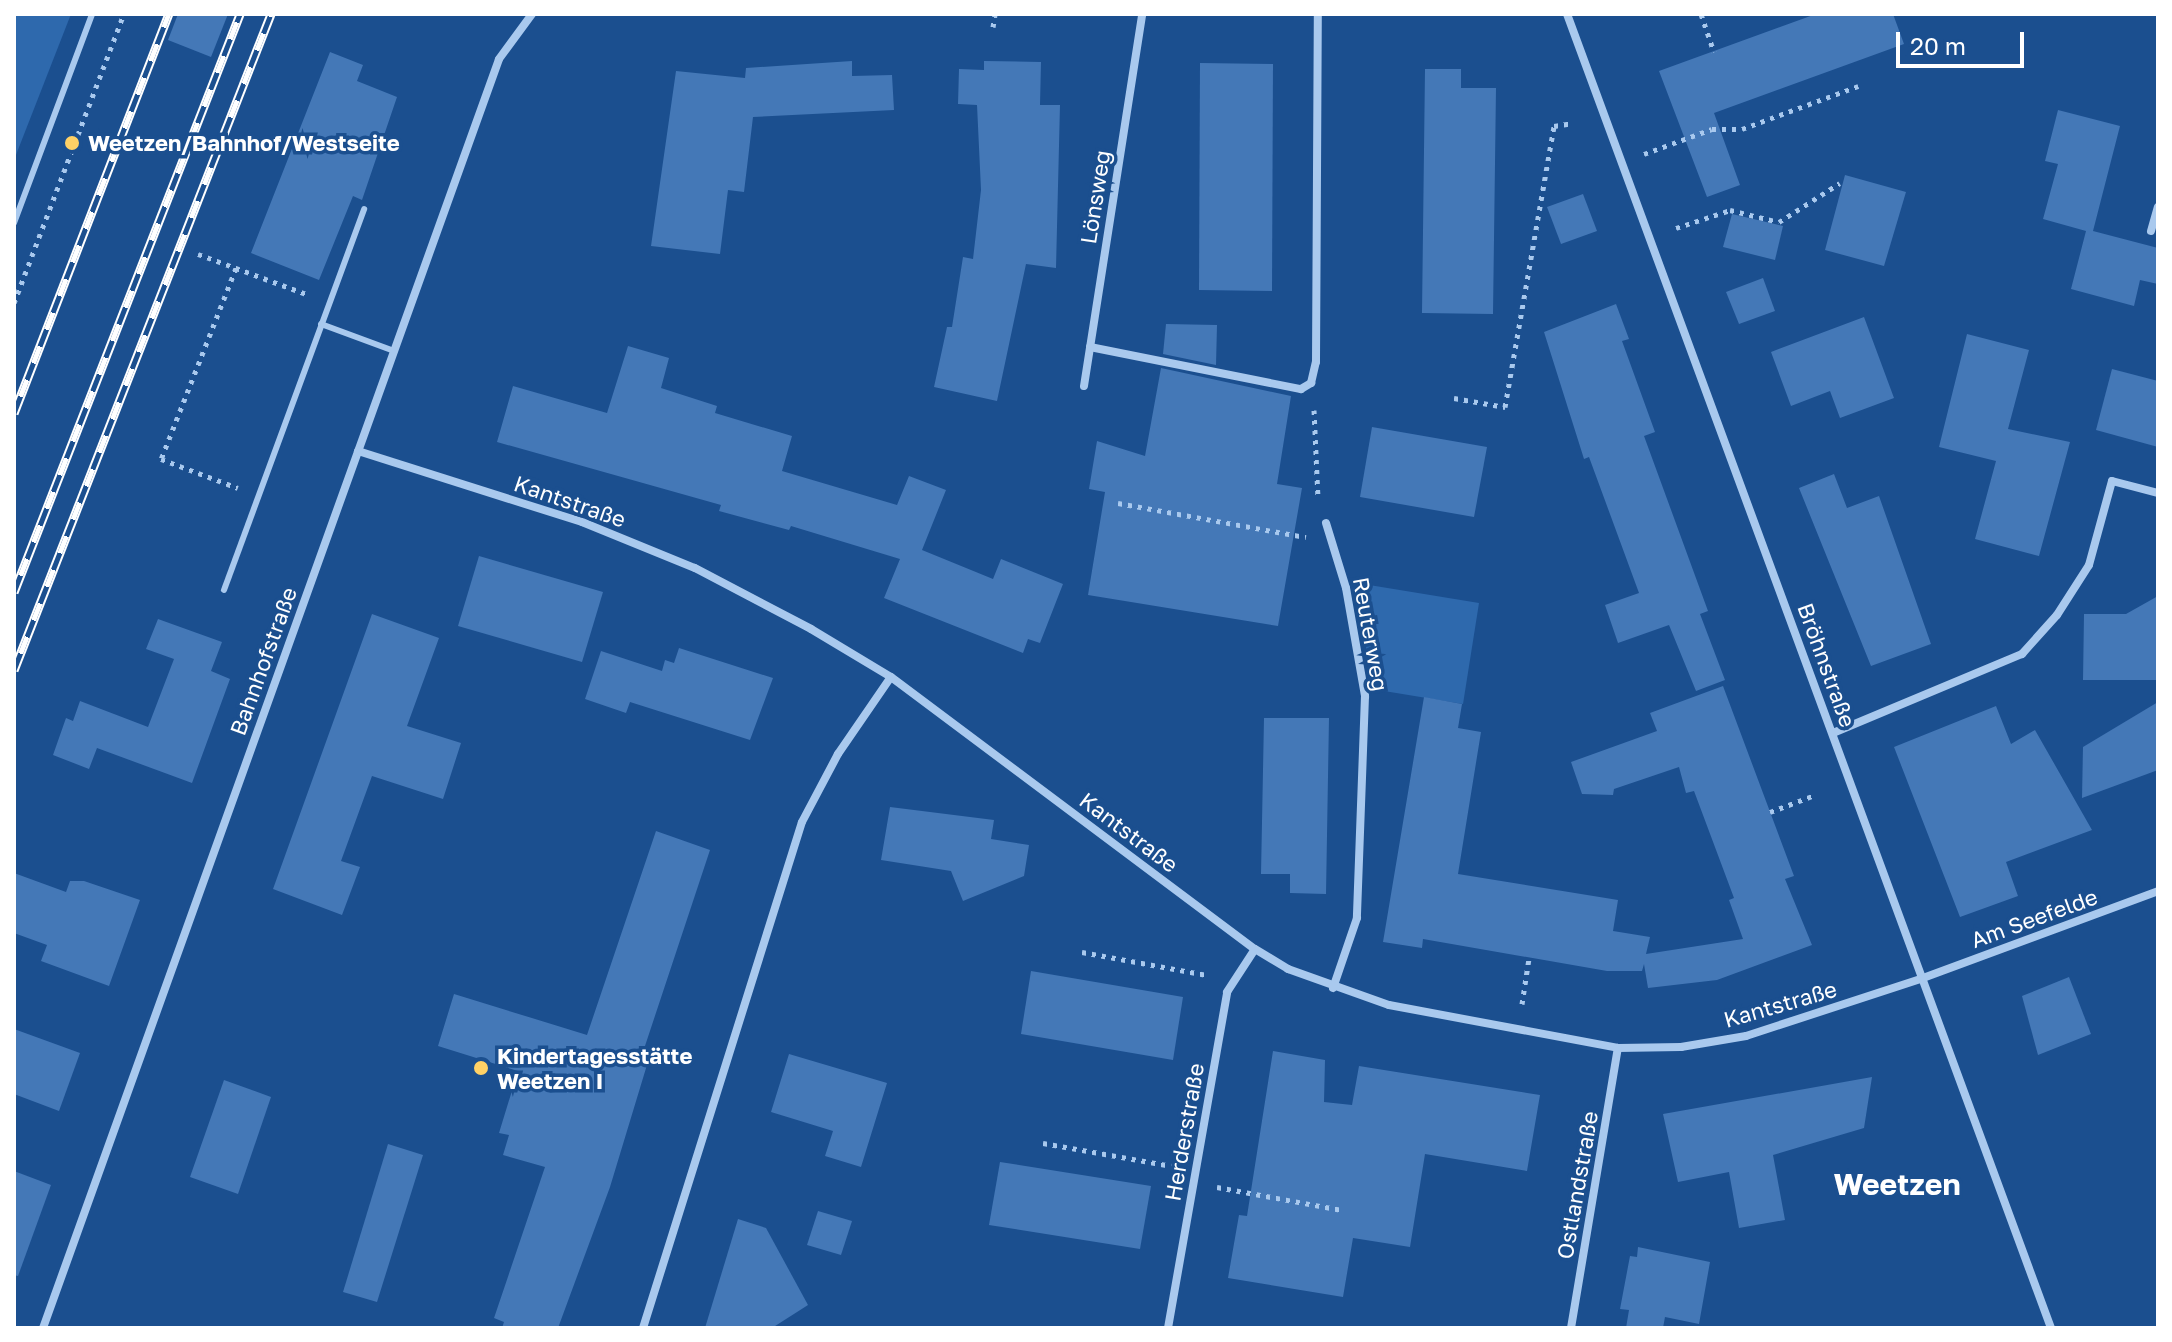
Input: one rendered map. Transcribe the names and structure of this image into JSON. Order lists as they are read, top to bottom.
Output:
{
  "streets": {
    "street": [
      "Lönsweg",
      "Kantstraße",
      "Reuterweg",
      "Bahnhofstraße",
      "Bröhnstraße",
      "Am Seefelde",
      "Herderstraße",
      "Ostlandstraße"
    ]
  },
  "crossings": [
    ["Kantstraße", "Reuterweg"],
    ["Kantstraße", "Bahnhofstraße"],
    ["Kantstraße", "Bröhnstraße"],
    ["Kantstraße", "Am Seefelde"],
    ["Kantstraße", "Herderstraße"],
    ["Kantstraße", "Ostlandstraße"],
    ["Bröhnstraße", "Am Seefelde"]
  ],
  "districts": ["Weetzen"],
  "places": ["Weetzen/Bahnhof/Westseite", "Kindertagesstätte Weetzen I"],
  "scale_bar": "20 m"
}
